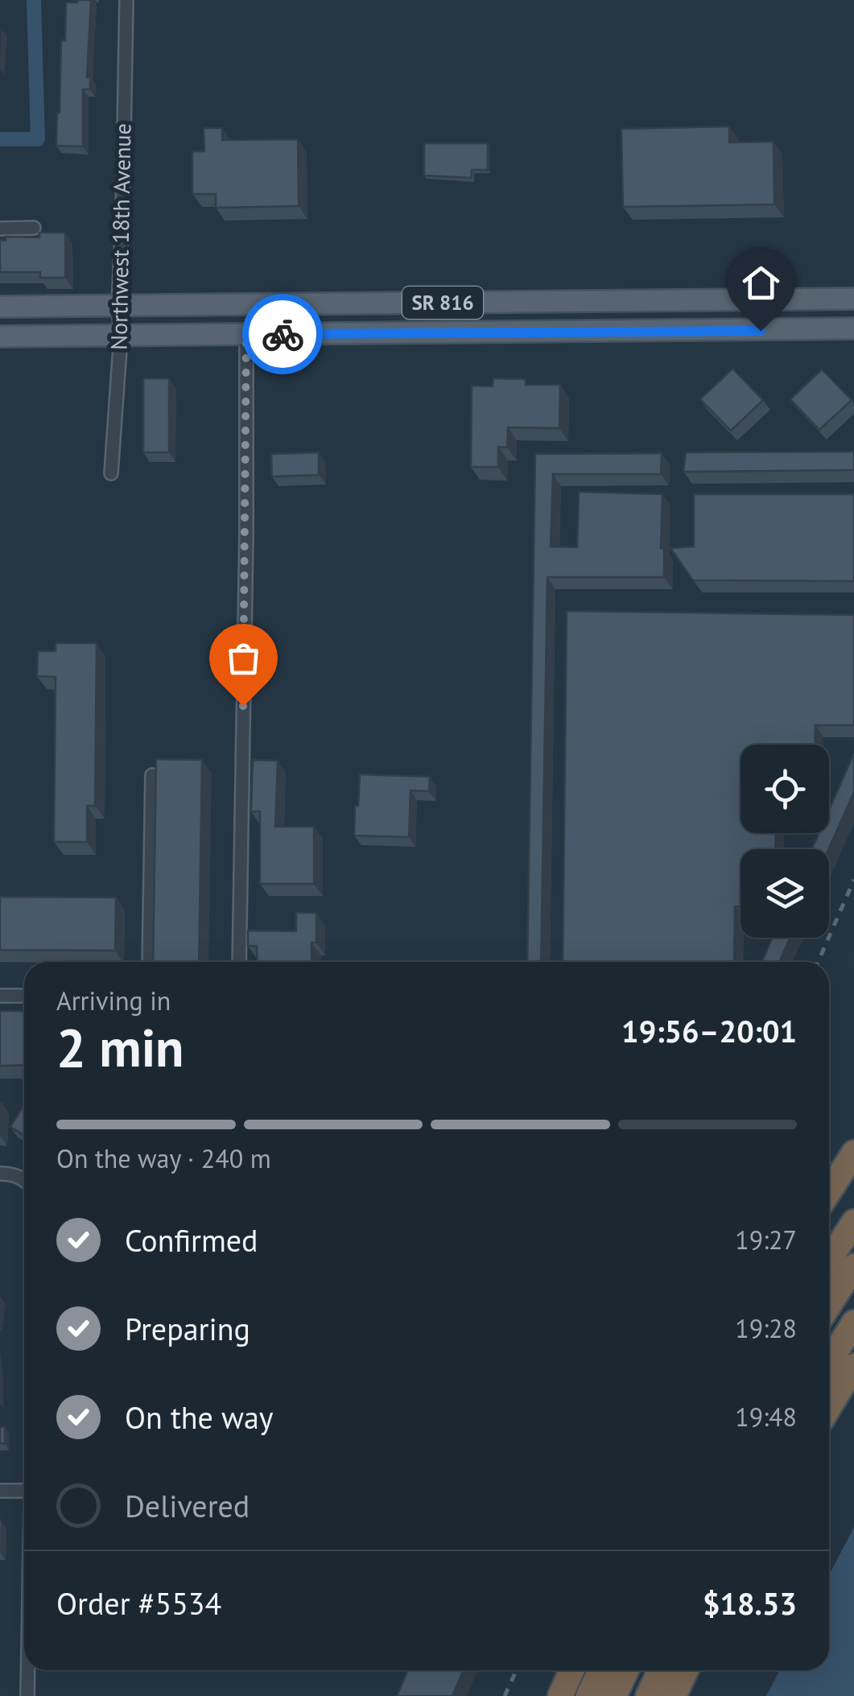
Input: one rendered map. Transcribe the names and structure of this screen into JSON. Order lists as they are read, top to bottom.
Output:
{
  "streets": {
    "main road": ["SR 816"],
    "street": ["Northwest 18th Avenue"]
  },
  "crossings": [
    ["Northwest 18th Avenue", "SR 816"]
  ],
  "page": {
    "heading": ["2 min", "Arriving in", "19:56–20:01"],
    "panel": ["Order #5534", "$18.53"],
    "bar": "On the way · 240 m",
    "list": [
      ["Confirmed", "19:27"],
      ["Preparing", "19:28"],
      ["On the way", "19:48"],
      "Delivered"
    ]
  }
}
